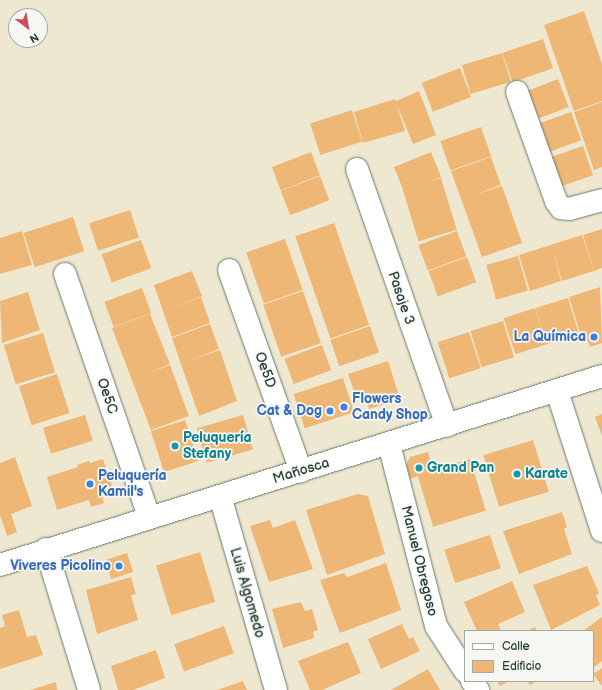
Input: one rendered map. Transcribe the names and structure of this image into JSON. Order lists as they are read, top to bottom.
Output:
{
  "streets": {
    "street": [
      "Pasaje 3",
      "Oe5D",
      "Oe5C",
      "Mañosca",
      "Manuel Obregoso",
      "Luis Algomedo"
    ]
  },
  "crossings": [
    ["Pasaje 3", "Mañosca"],
    ["Oe5D", "Mañosca"],
    ["Oe5C", "Mañosca"],
    ["Mañosca", "Manuel Obregoso"],
    ["Mañosca", "Luis Algomedo"]
  ],
  "places": [
    "La Química",
    "Flowers Candy Shop",
    "Cat & Dog",
    "Peluquería Stefany",
    "Grand Pan",
    "Karate",
    "Peluquería Kamil's",
    "Viveres Picolino"
  ],
  "legend": ["Calle", "Edificio"],
  "north": "bottom right"
}
